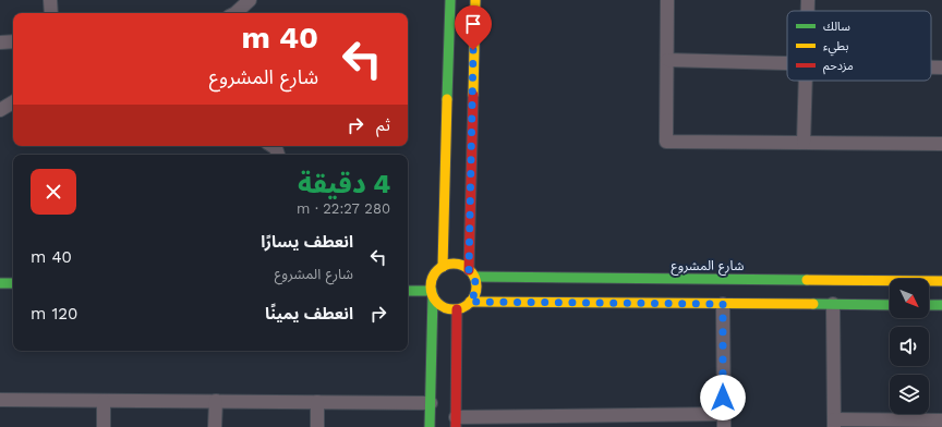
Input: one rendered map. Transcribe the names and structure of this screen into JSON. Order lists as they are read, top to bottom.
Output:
{
  "streets": {
    "main road": ["شارع المشروع"]
  },
  "legend": ["سالك", "بطيء", "مزدحم"],
  "north": "bottom right",
  "page": {
    "turn": ["40 m", "شارع المشروع"],
    "then": "ثم",
    "heading": ["4 دقيقة", "280 m · 22:27"],
    "list": [
      {
        "name": "انعطف يسارًا",
        "note": "شارع المشروع",
        "value": "40 m"
      },
      {
        "name": "انعطف يمينًا",
        "value": "120 m"
      }
    ]
  }
}
